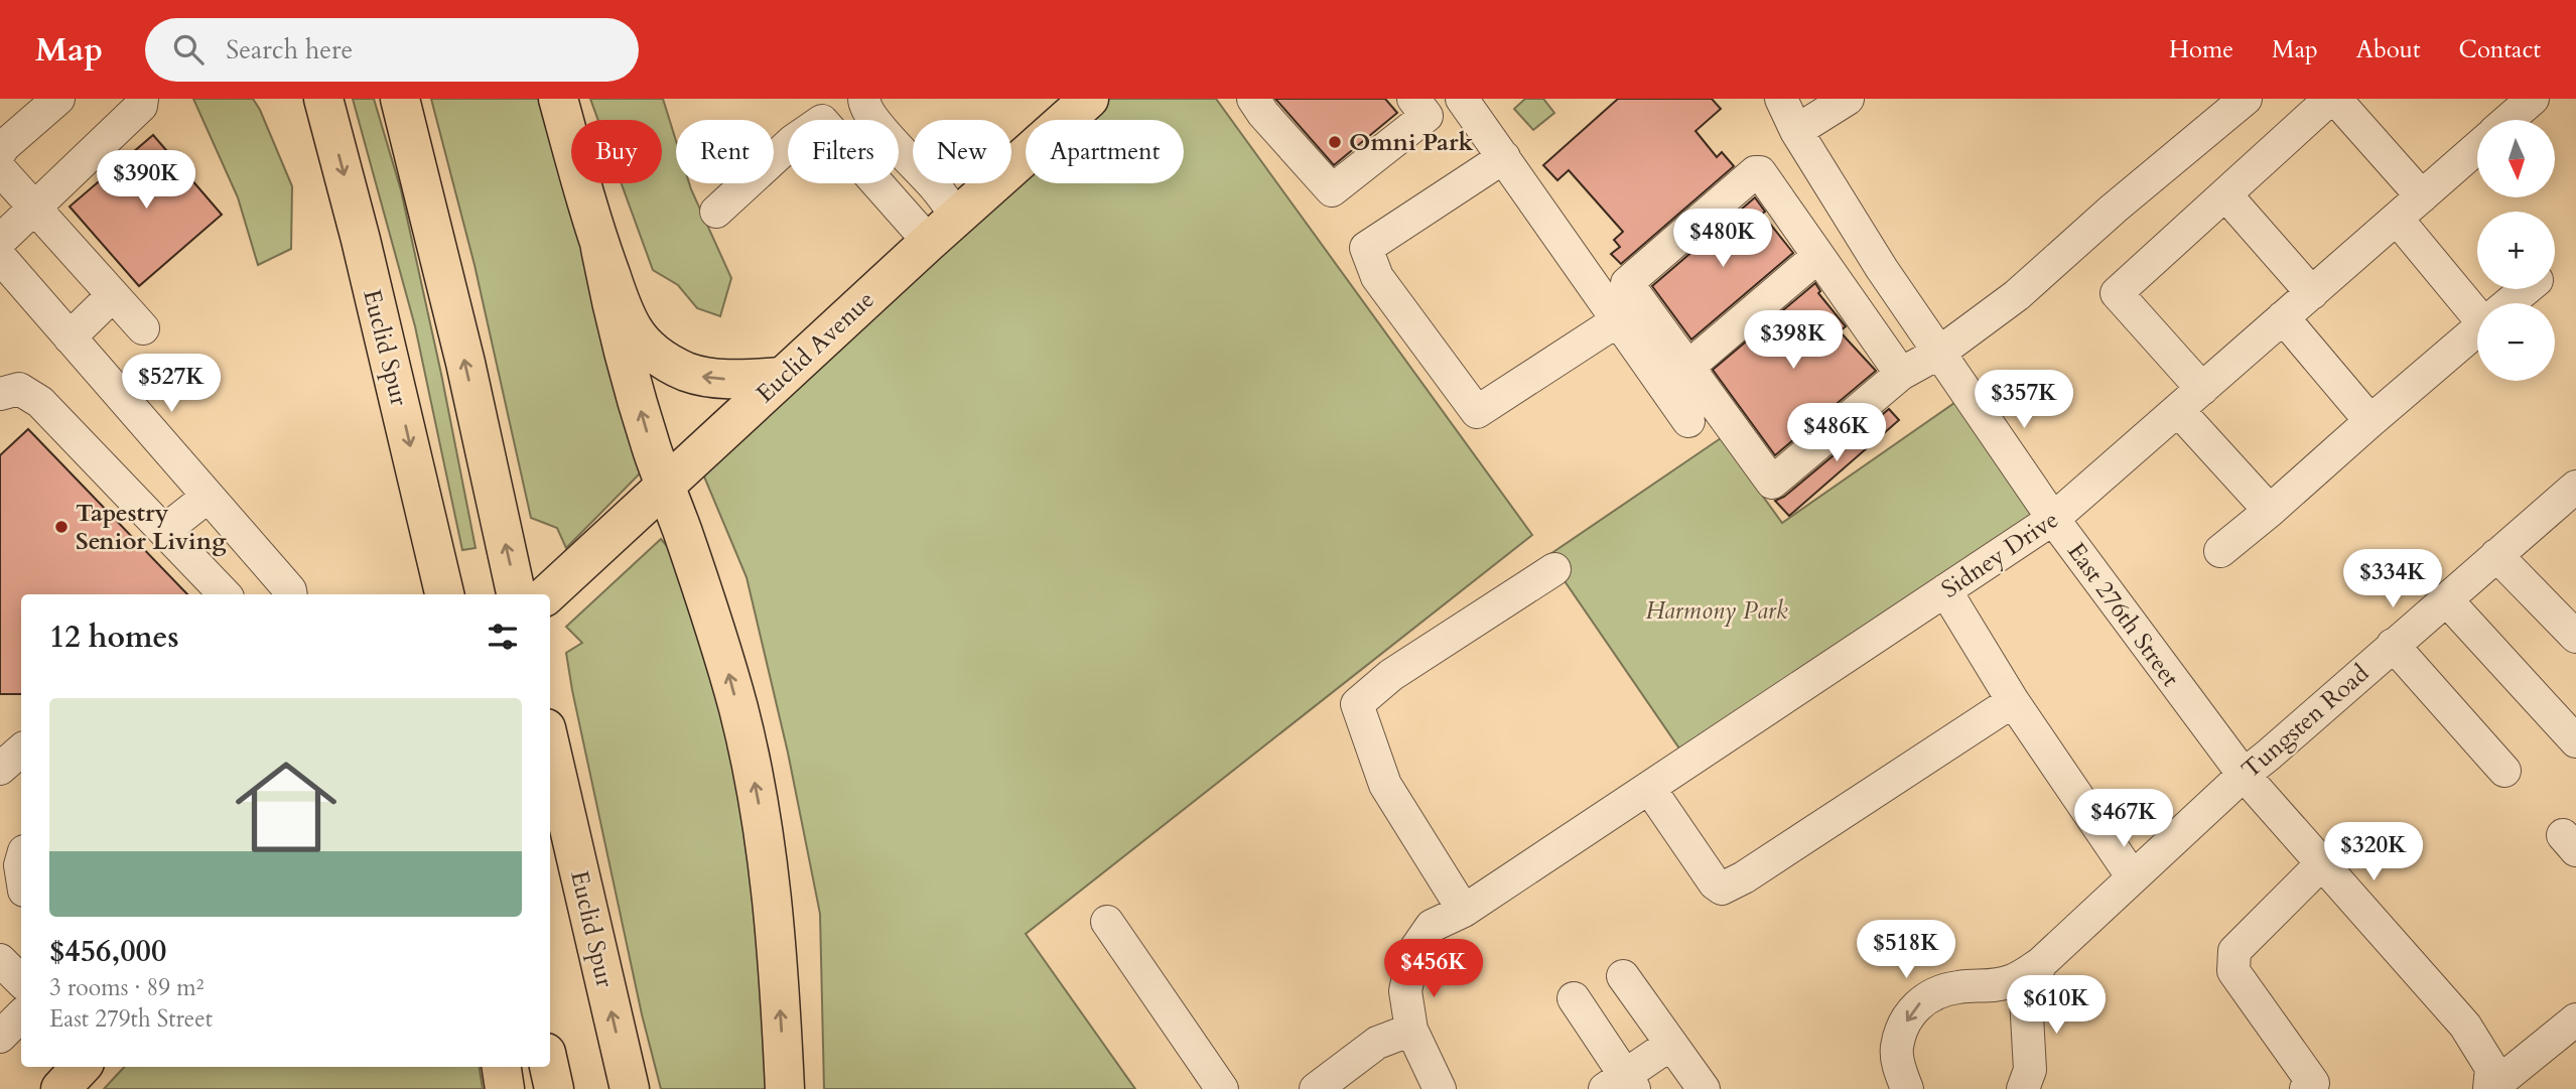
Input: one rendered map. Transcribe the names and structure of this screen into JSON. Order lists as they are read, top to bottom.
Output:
{
  "streets": {
    "main road": ["Euclid Avenue", "Euclid Spur"],
    "street": ["Sidney Drive", "East 276th Street", "Tungsten Road"]
  },
  "crossings": [
    ["Sidney Drive", "East 276th Street"],
    ["East 276th Street", "Tungsten Road"]
  ],
  "parks": ["Harmony Park"],
  "places": ["Omni Park", "Tapestry Senior Living"],
  "north": "bottom",
  "page": {
    "header": "Map",
    "search": "Search here",
    "nav": [
      "Home",
      "Map",
      "About",
      "Contact"
    ],
    "map_buttons": ["+", "−"],
    "chip": [
      "Buy",
      "Rent",
      "Filters",
      "New",
      "Apartment"
    ],
    "price": [
      "$390K",
      "$480K",
      "$398K",
      "$527K",
      "$357K",
      "$486K",
      "$334K",
      "$467K",
      "$320K",
      "$518K",
      "$456K",
      "$610K"
    ],
    "heading": "12 homes",
    "list": [
      {
        "name": "$456,000",
        "note": "3 rooms · 89 m² · East 279th Street"
      }
    ]
  }
}
